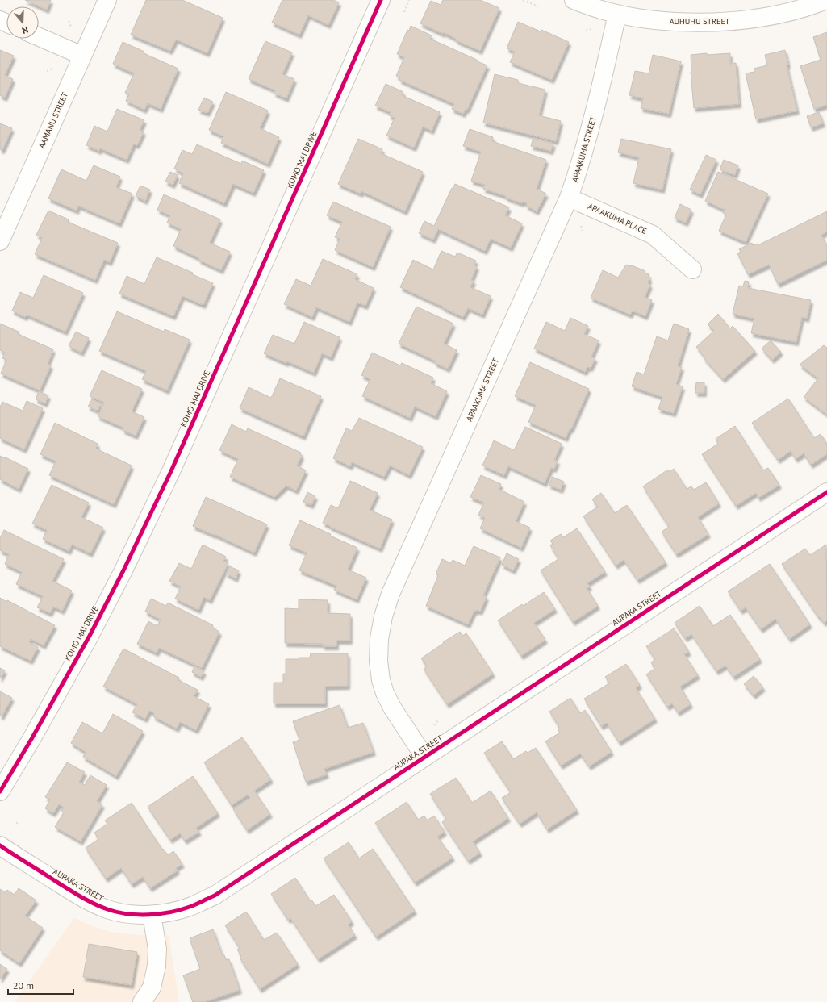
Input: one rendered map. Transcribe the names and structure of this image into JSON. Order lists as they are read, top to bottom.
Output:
{
  "streets": {
    "street": [
      "AUHUHU STREET",
      "AAMANU STREET",
      "APAAKUMA STREET",
      "KOMO MAI DRIVE",
      "APAAKUMA PLACE",
      "AUPAKA STREET"
    ]
  },
  "crossings": [
    ["AUHUHU STREET", "APAAKUMA STREET"],
    ["APAAKUMA STREET", "APAAKUMA PLACE"],
    ["APAAKUMA STREET", "AUPAKA STREET"]
  ],
  "scale_bar": "20 m",
  "north": "bottom"
}
